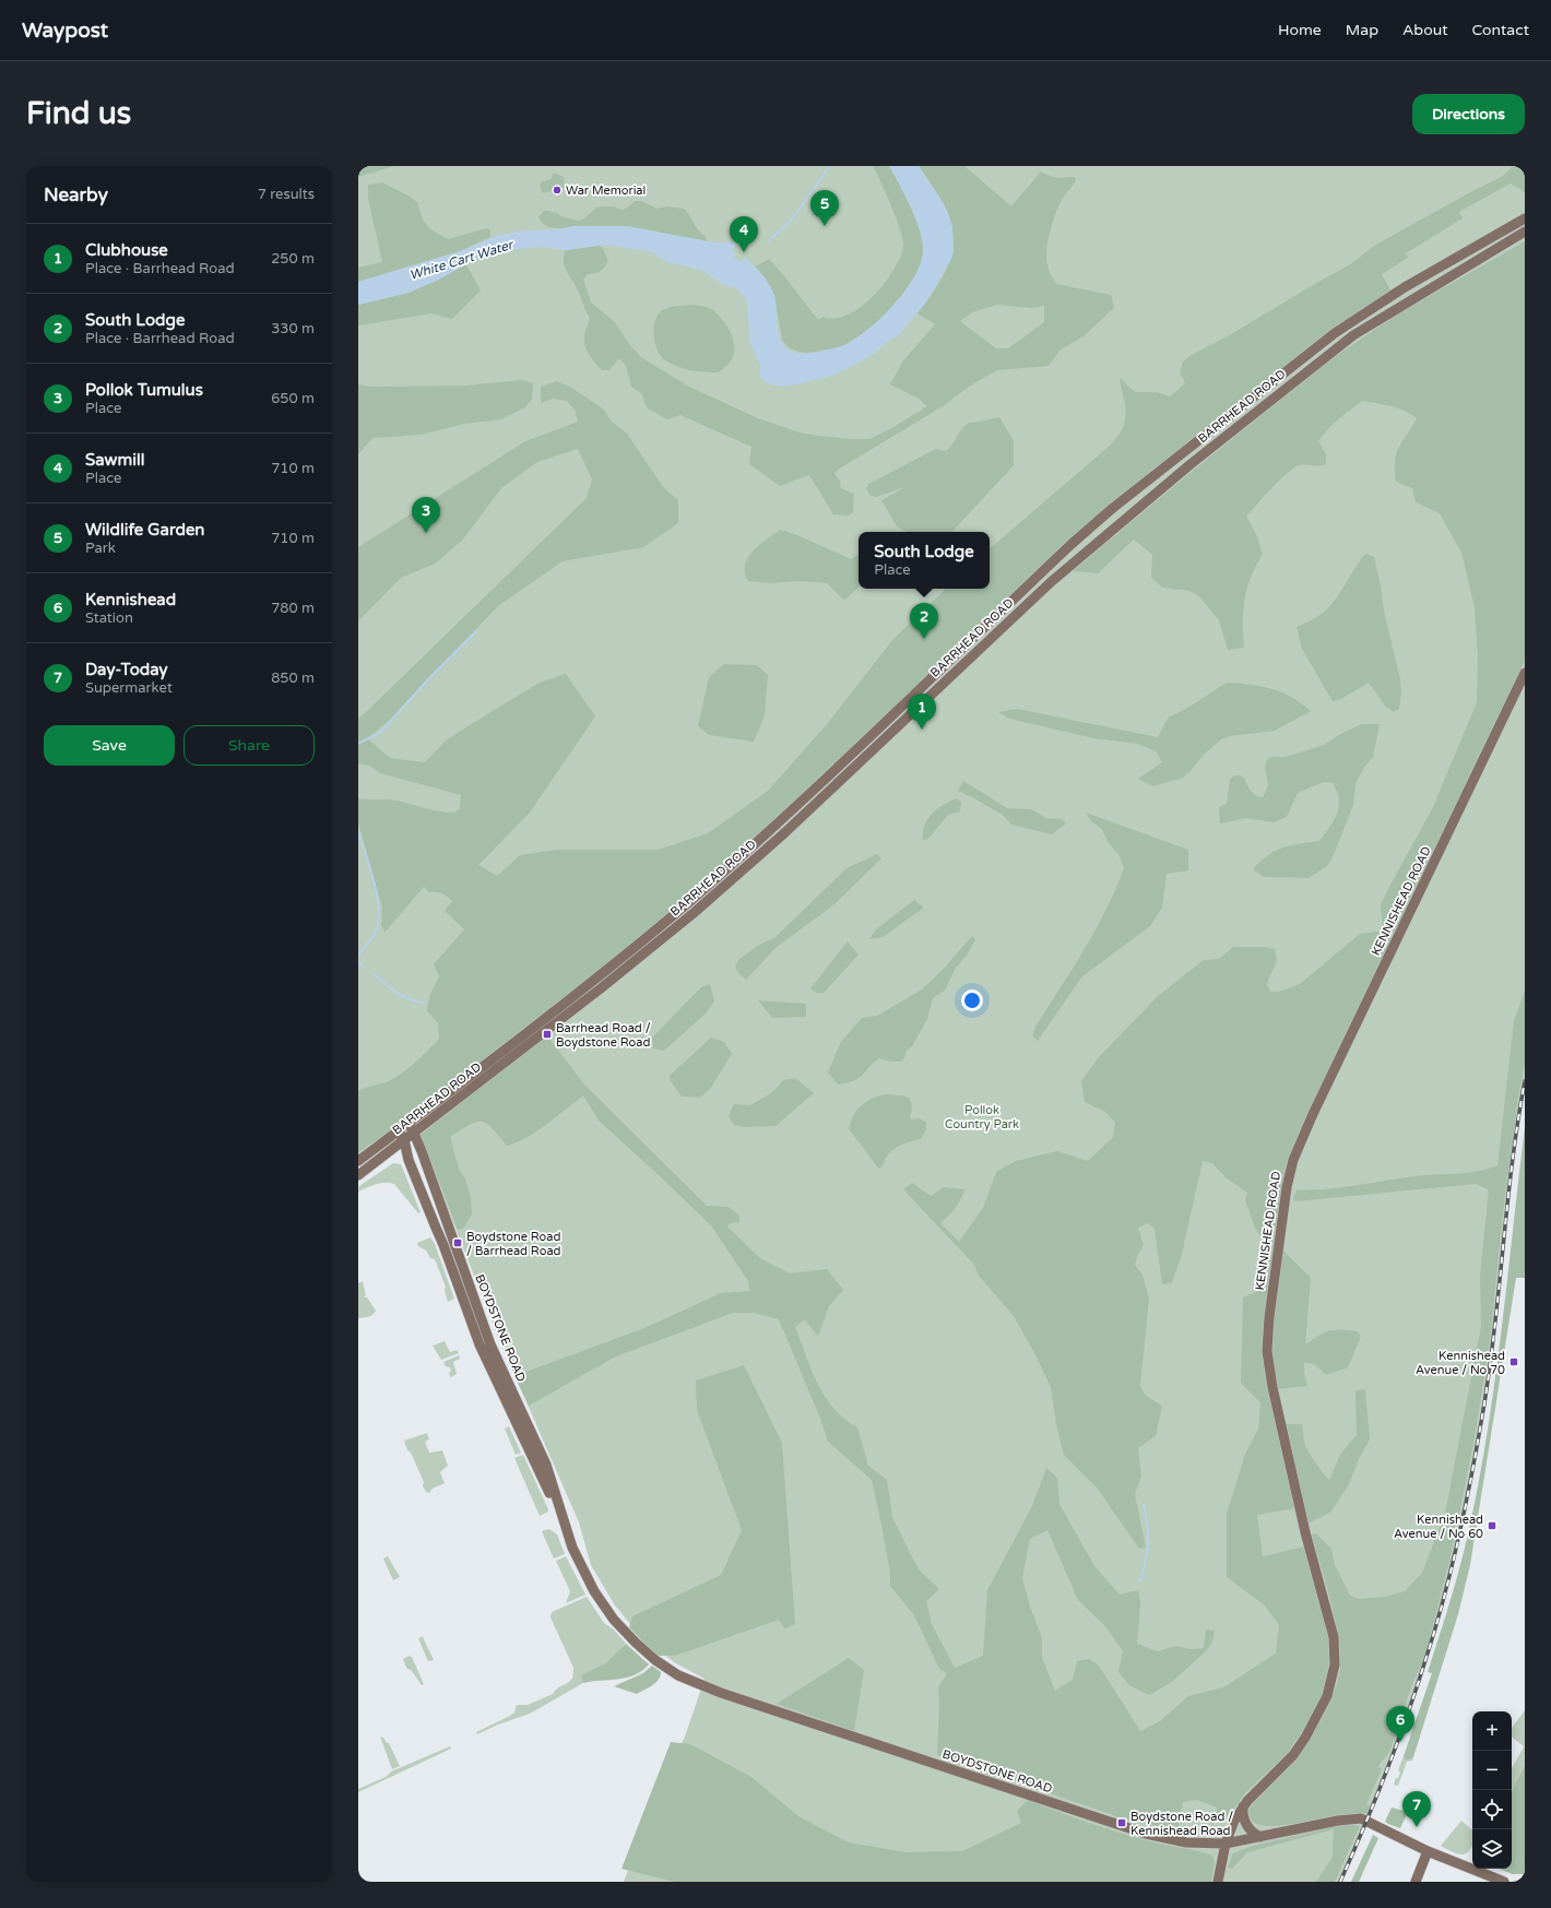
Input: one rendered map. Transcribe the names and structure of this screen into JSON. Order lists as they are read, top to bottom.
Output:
{
  "streets": {
    "street": ["BARRHEAD ROAD", "KENNISHEAD ROAD", "BOYDSTONE ROAD"]
  },
  "crossings": [
    ["BARRHEAD ROAD", "BOYDSTONE ROAD"],
    ["KENNISHEAD ROAD", "BOYDSTONE ROAD"]
  ],
  "water": ["White Cart Water"],
  "parks": ["Pollok Country Park"],
  "places": {
    "other": ["War Memorial"],
    "transit": [
      "Barrhead Road / Boydstone Road",
      "Boydstone Road / Barrhead Road",
      "Kennishead Avenue / No 70",
      "Kennishead Avenue / No 60",
      "Boydstone Road / Kennishead Road"
    ]
  },
  "page": {
    "header": "Waypost",
    "nav": [
      "Home",
      "Map",
      "About",
      "Contact"
    ],
    "buttons": [
      "Directions",
      ["Save", "Share"]
    ],
    "title": "Find us",
    "heading": ["Nearby", "7 results"],
    "pins": [
      "5",
      "4",
      "3",
      "2",
      "1",
      "6",
      "7"
    ],
    "list": [
      {
        "mark": "1",
        "name": "Clubhouse",
        "note": "Place · Barrhead Road",
        "value": "250 m"
      },
      {
        "mark": "2",
        "name": "South Lodge",
        "note": "Place · Barrhead Road",
        "value": "330 m"
      },
      {
        "mark": "3",
        "name": "Pollok Tumulus",
        "note": "Place",
        "value": "650 m"
      },
      {
        "mark": "4",
        "name": "Sawmill",
        "note": "Place",
        "value": "710 m"
      },
      {
        "mark": "5",
        "name": "Wildlife Garden",
        "note": "Park",
        "value": "710 m"
      },
      {
        "mark": "6",
        "name": "Kennishead",
        "note": "Station",
        "value": "780 m"
      },
      {
        "mark": "7",
        "name": "Day-Today",
        "note": "Supermarket",
        "value": "850 m"
      }
    ],
    "popup": ["South Lodge", "Place"],
    "map_buttons": ["+", "−"]
  }
}
